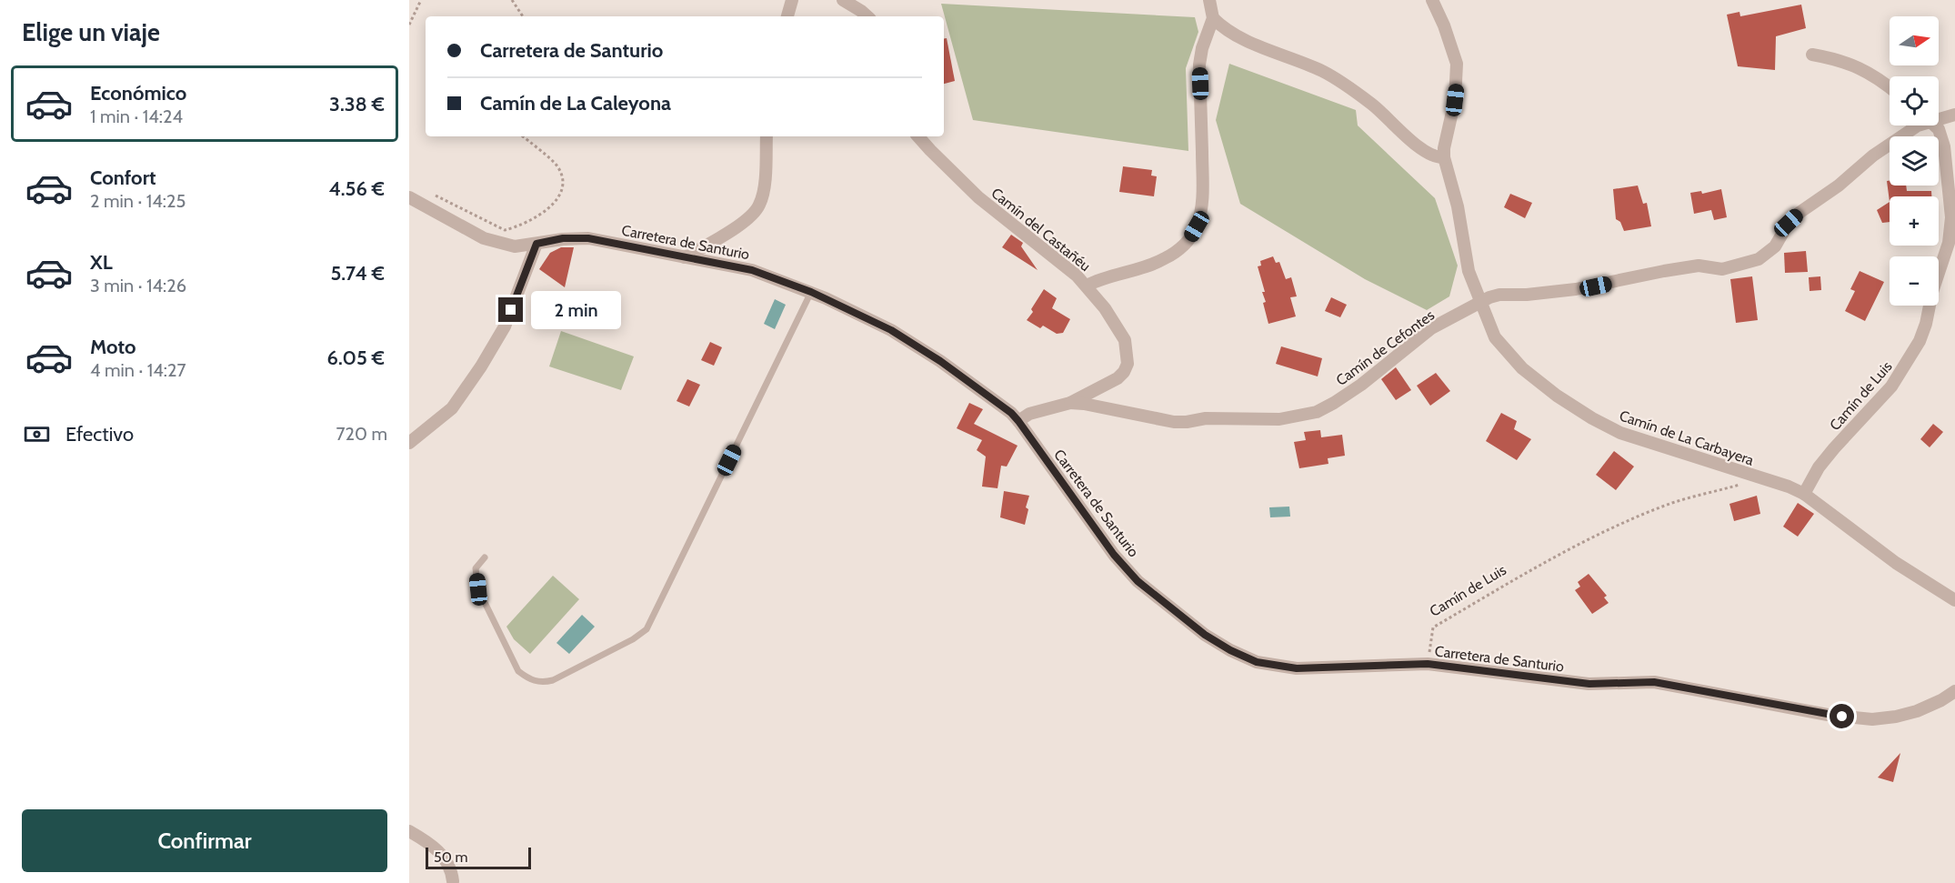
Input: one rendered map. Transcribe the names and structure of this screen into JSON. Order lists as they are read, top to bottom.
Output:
{
  "streets": {
    "street": [
      "Camín del Castañéu",
      "Carretera de Santurio",
      "Camín de Cefontes",
      "Camín de Luis",
      "Camín de La Carbayera"
    ]
  },
  "crossings": [
    ["Camín del Castañéu", "Carretera de Santurio"],
    ["Camín del Castañéu", "Camín de Cefontes"],
    ["Carretera de Santurio", "Camín de Luis"],
    ["Camín de Cefontes", "Camín de La Carbayera"],
    ["Camín de Luis", "Camín de La Carbayera"]
  ],
  "scale_bar": "50 m",
  "north": "right",
  "page": {
    "heading": "Elige un viaje",
    "map_buttons": ["+", "−"],
    "banner": ["Carretera de Santurio", "Camín de La Caleyona"],
    "list": [
      {
        "name": "Económico",
        "note": "1 min · 14:24",
        "value": "3.38 €"
      },
      {
        "name": "Confort",
        "note": "2 min · 14:25",
        "value": "4.56 €"
      },
      {
        "name": "XL",
        "note": "3 min · 14:26",
        "value": "5.74 €"
      },
      {
        "name": "Moto",
        "note": "4 min · 14:27",
        "value": "6.05 €"
      }
    ],
    "bubble": "2 min",
    "pay": ["Efectivo", "720 m"],
    "buttons": "Confirmar",
    "scale": "50 m"
  }
}
